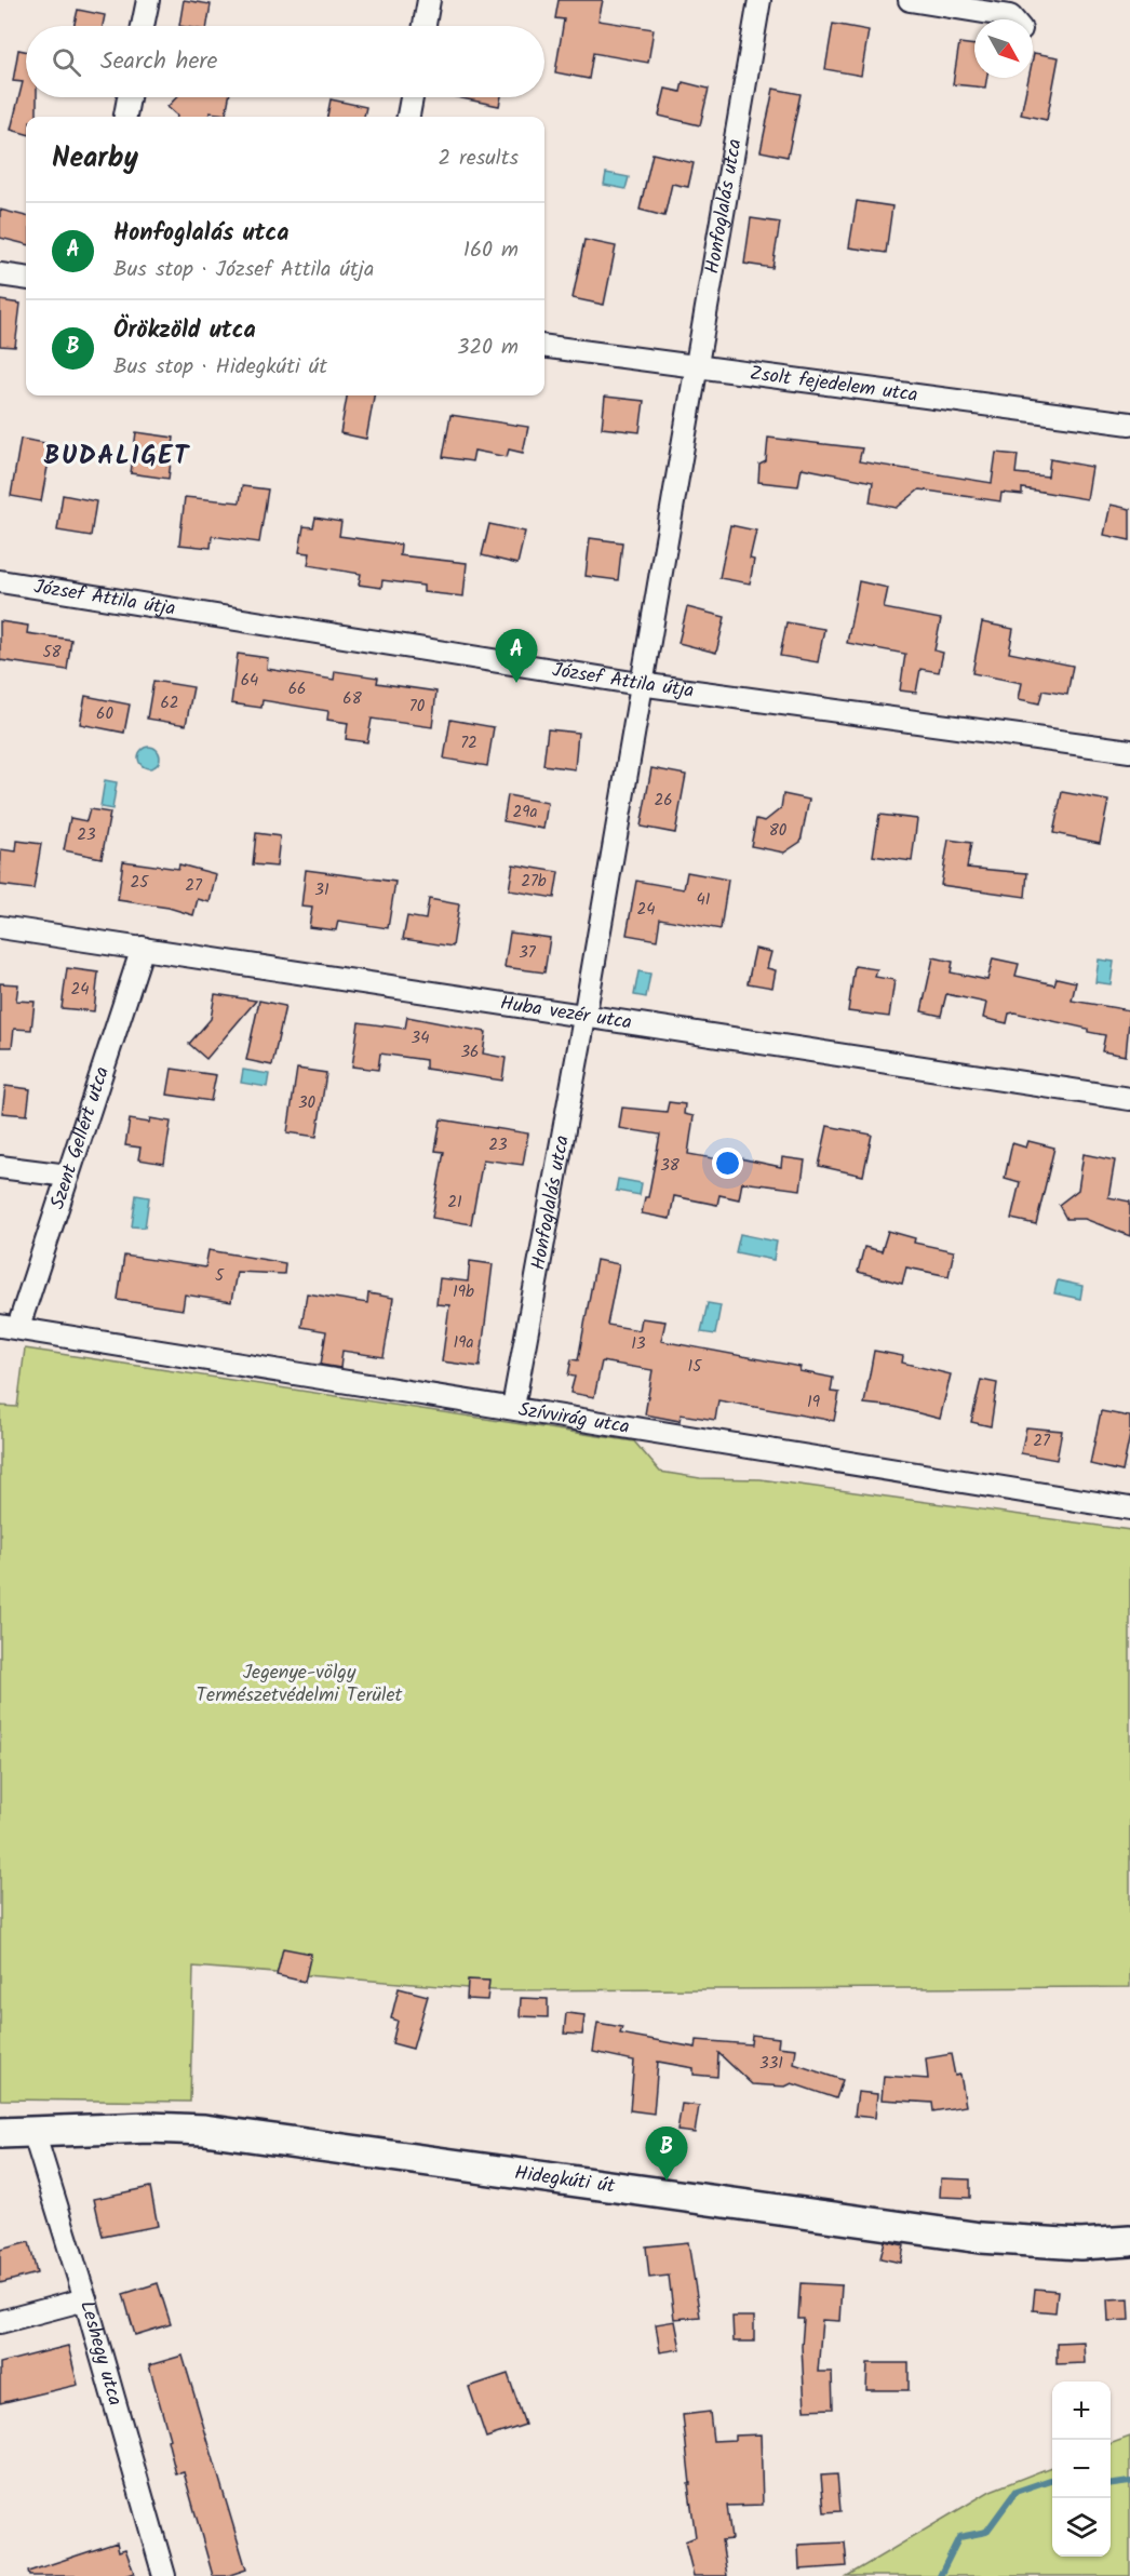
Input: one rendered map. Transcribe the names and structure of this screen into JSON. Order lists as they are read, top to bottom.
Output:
{
  "streets": {
    "main road": ["Hidegkúti út"],
    "street": [
      "Honfoglalás utca",
      "Zsolt fejedelem utca",
      "József Attila útja",
      "Huba vezér utca",
      "Szent Gellért utca",
      "Szívvirág utca",
      "Leshegy utca"
    ]
  },
  "crossings": [
    ["Honfoglalás utca", "Zsolt fejedelem utca"],
    ["Honfoglalás utca", "József Attila útja"],
    ["Honfoglalás utca", "Huba vezér utca"],
    ["Honfoglalás utca", "Szívvirág utca"],
    ["Huba vezér utca", "Szent Gellért utca"],
    ["Szent Gellért utca", "Szívvirág utca"],
    ["Hidegkúti út", "Leshegy utca"]
  ],
  "districts": ["BUDALIGET"],
  "parks": ["Jegenye-völgy Természetvédelmi Terület"],
  "house_numbers": [
    "58",
    "64",
    "66",
    "68",
    "62",
    "70",
    "60",
    "72",
    "26",
    "29a",
    "80",
    "23",
    "27b",
    "25",
    "27",
    "31",
    "41",
    "24",
    "37",
    "24",
    "34",
    "36",
    "30",
    "23",
    "38",
    "21",
    "5",
    "19b",
    "19a",
    "13",
    "15",
    "19",
    "27",
    "331"
  ],
  "north": "bottom right",
  "page": {
    "search": "Search here",
    "heading": ["Nearby", "2 results"],
    "list": [
      {
        "mark": "A",
        "name": "Honfoglalás utca",
        "note": "Bus stop · József Attila útja",
        "value": "160 m"
      },
      {
        "mark": "B",
        "name": "Örökzöld utca",
        "note": "Bus stop · Hidegkúti út",
        "value": "320 m"
      }
    ],
    "pins": ["A", "B"],
    "map_buttons": ["+", "−"]
  }
}
